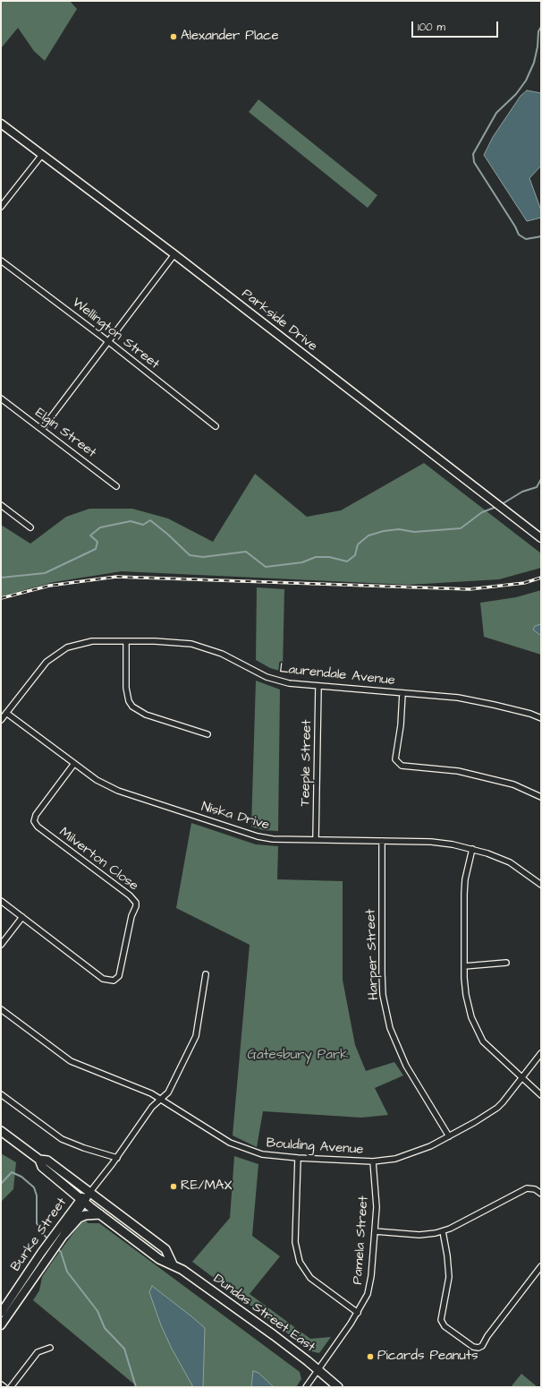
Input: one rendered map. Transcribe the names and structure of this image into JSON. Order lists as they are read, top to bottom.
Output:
{
  "streets": {
    "main road": ["Parkside Drive", "Burke Street", "Dundas Street East"],
    "street": [
      "Wellington Street",
      "Elgin Street",
      "Laurendale Avenue",
      "Teeple Street",
      "Niska Drive",
      "Milverton Close",
      "Harper Street",
      "Boulding Avenue",
      "Pamela Street"
    ]
  },
  "crossings": [
    ["Laurendale Avenue", "Teeple Street"],
    ["Laurendale Avenue", "Niska Drive"],
    ["Teeple Street", "Niska Drive"],
    ["Niska Drive", "Milverton Close"],
    ["Niska Drive", "Harper Street"],
    ["Harper Street", "Boulding Avenue"],
    ["Boulding Avenue", "Burke Street"],
    ["Boulding Avenue", "Pamela Street"],
    ["Burke Street", "Dundas Street East"],
    ["Pamela Street", "Dundas Street East"]
  ],
  "parks": ["Gatesbury Park"],
  "places": ["Alexander Place", "RE/MAX", "Picards Peanuts"],
  "scale_bar": "100 m"
}
